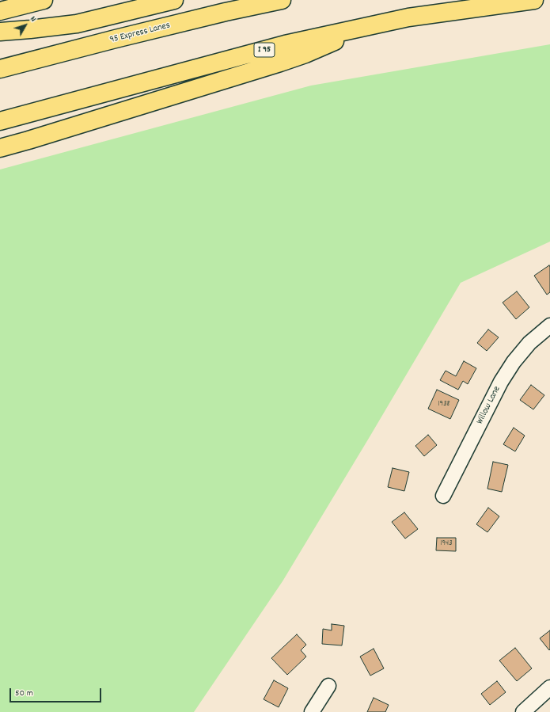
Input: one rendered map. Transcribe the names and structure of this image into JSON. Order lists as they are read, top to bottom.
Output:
{
  "streets": {
    "highway": ["95 Express Lanes", "I 95"],
    "street": ["Willow Lane"]
  },
  "house_numbers": ["1938", "1943"],
  "scale_bar": "50 m",
  "north": "top right"
}
